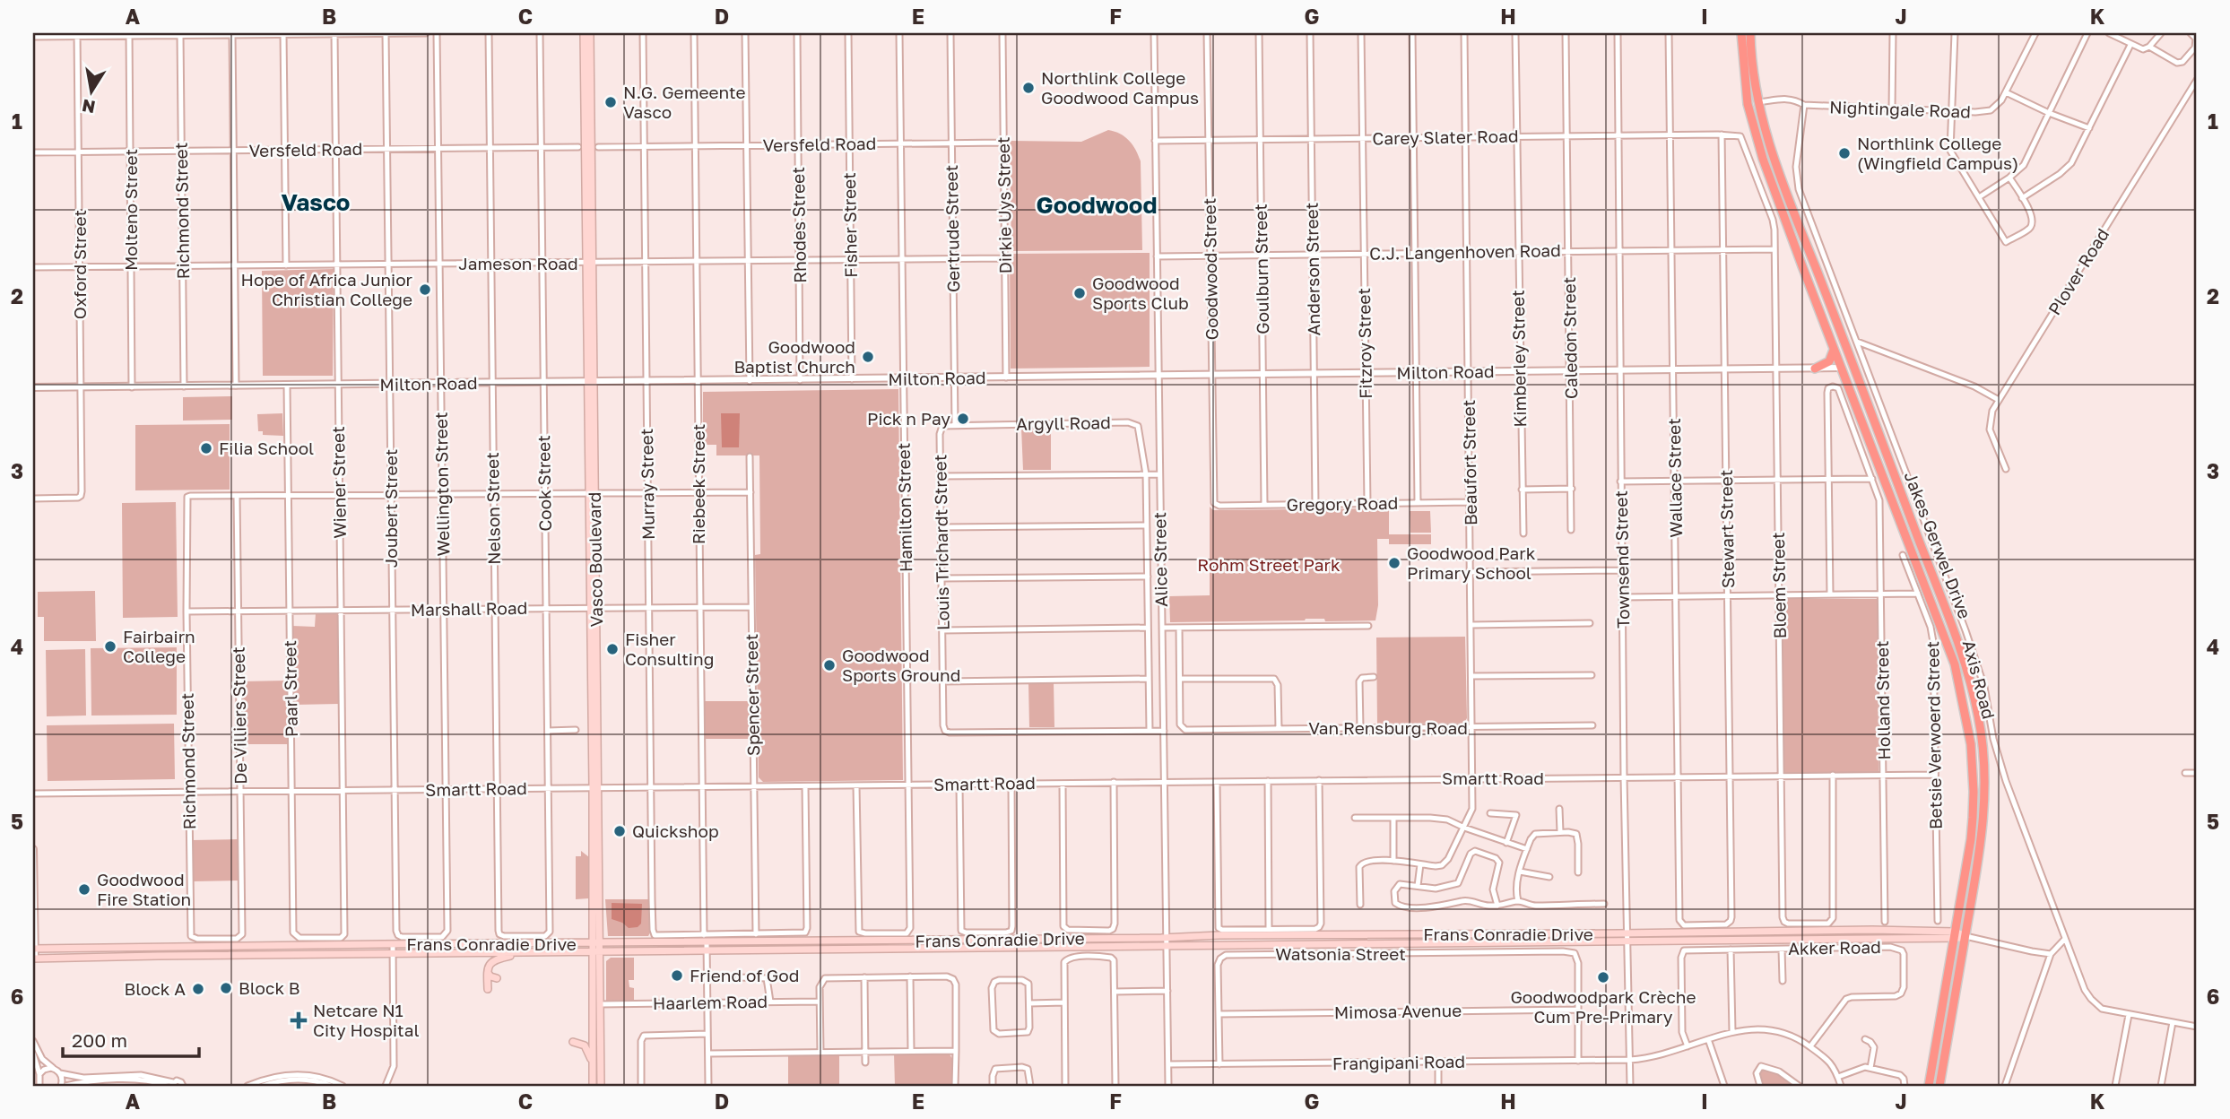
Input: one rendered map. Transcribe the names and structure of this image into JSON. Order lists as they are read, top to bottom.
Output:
{
  "streets": {
    "highway": ["Jakes Gerwel Drive"],
    "main road": ["Vasco Boulevard", "Frans Conradie Drive"],
    "street": [
      "Nightingale Road",
      "Carey Slater Road",
      "Versfeld Road",
      "Dirkie Uys Street",
      "Molteno Street",
      "Richmond Street",
      "Rhodes Street",
      "Fisher Street",
      "Gertrude Street",
      "C.J. Langenhoven Road",
      "Jameson Road",
      "Oxford Street",
      "Goodwood Street",
      "Goulburn Street",
      "Anderson Street",
      "Plover Road",
      "Caledon Street",
      "Fitzroy Street",
      "Kimberley Street",
      "Milton Road",
      "Argyll Road",
      "Beaufort Street",
      "Wallace Street",
      "Wiener Street",
      "Cook Street",
      "Wellington Street",
      "Murray Street",
      "Riebeek Street",
      "Gregory Road",
      "Hamilton Street",
      "Joubert Street",
      "Nelson Street",
      "Stewart Street",
      "Louis Trichardt Street",
      "Alice Street",
      "Townsend Street",
      "Bloem Street",
      "Marshall Road",
      "Axis Road",
      "Paarl Street",
      "Spencer Street",
      "Holland Street",
      "De Villiers Street",
      "Van Rensburg Road",
      "Betsie Verwoerd Street",
      "Smartt Road",
      "Akker Road",
      "Watsonia Street",
      "Haarlem Road",
      "Mimosa Avenue",
      "Frangipani Road"
    ]
  },
  "crossings": [
    ["Nightingale Road", "Jakes Gerwel Drive"],
    ["Nightingale Road", "Axis Road"],
    ["Carey Slater Road", "Goodwood Street"],
    ["Carey Slater Road", "Goulburn Street"],
    ["Carey Slater Road", "Anderson Street"],
    ["Carey Slater Road", "Caledon Street"],
    ["Carey Slater Road", "Fitzroy Street"],
    ["Carey Slater Road", "Kimberley Street"],
    ["Carey Slater Road", "Beaufort Street"],
    ["Carey Slater Road", "Wallace Street"],
    ["Carey Slater Road", "Stewart Street"],
    ["Carey Slater Road", "Alice Street"],
    ["Carey Slater Road", "Townsend Street"],
    ["Carey Slater Road", "Bloem Street"],
    ["Versfeld Road", "Dirkie Uys Street"],
    ["Versfeld Road", "Molteno Street"],
    ["Versfeld Road", "Richmond Street"],
    ["Versfeld Road", "Rhodes Street"],
    ["Versfeld Road", "Fisher Street"],
    ["Versfeld Road", "Gertrude Street"],
    ["Versfeld Road", "Oxford Street"],
    ["Versfeld Road", "Wiener Street"],
    ["Versfeld Road", "Cook Street"],
    ["Versfeld Road", "Wellington Street"],
    ["Versfeld Road", "Murray Street"],
    ["Versfeld Road", "Riebeek Street"],
    ["Versfeld Road", "Hamilton Street"],
    ["Versfeld Road", "Joubert Street"],
    ["Versfeld Road", "Nelson Street"],
    ["Dirkie Uys Street", "Jameson Road"],
    ["Dirkie Uys Street", "Milton Road"],
    ["Molteno Street", "Jameson Road"],
    ["Molteno Street", "Milton Road"],
    ["Richmond Street", "Jameson Road"],
    ["Richmond Street", "Milton Road"],
    ["Richmond Street", "Marshall Road"],
    ["Richmond Street", "De Villiers Street"],
    ["Richmond Street", "Smartt Road"],
    ["Rhodes Street", "Jameson Road"],
    ["Rhodes Street", "Milton Road"],
    ["Fisher Street", "Jameson Road"],
    ["Fisher Street", "Milton Road"],
    ["Gertrude Street", "Jameson Road"],
    ["Gertrude Street", "Milton Road"],
    ["Gertrude Street", "Argyll Road"],
    ["C.J. Langenhoven Road", "Goodwood Street"],
    ["C.J. Langenhoven Road", "Goulburn Street"],
    ["C.J. Langenhoven Road", "Anderson Street"],
    ["C.J. Langenhoven Road", "Caledon Street"],
    ["C.J. Langenhoven Road", "Fitzroy Street"],
    ["C.J. Langenhoven Road", "Kimberley Street"],
    ["C.J. Langenhoven Road", "Beaufort Street"],
    ["C.J. Langenhoven Road", "Wallace Street"],
    ["C.J. Langenhoven Road", "Stewart Street"],
    ["C.J. Langenhoven Road", "Alice Street"],
    ["C.J. Langenhoven Road", "Townsend Street"],
    ["C.J. Langenhoven Road", "Bloem Street"],
    ["Jameson Road", "Oxford Street"],
    ["Jameson Road", "Wiener Street"],
    ["Jameson Road", "Cook Street"],
    ["Jameson Road", "Wellington Street"],
    ["Jameson Road", "Murray Street"],
    ["Jameson Road", "Riebeek Street"],
    ["Jameson Road", "Hamilton Street"],
    ["Jameson Road", "Joubert Street"],
    ["Jameson Road", "Nelson Street"],
    ["Jameson Road", "Vasco Boulevard"],
    ["Oxford Street", "Milton Road"],
    ["Goodwood Street", "Milton Road"],
    ["Goodwood Street", "Gregory Road"],
    ["Goulburn Street", "Milton Road"],
    ["Goulburn Street", "Gregory Road"],
    ["Anderson Street", "Milton Road"],
    ["Anderson Street", "Gregory Road"],
    ["Caledon Street", "Milton Road"],
    ["Fitzroy Street", "Milton Road"],
    ["Fitzroy Street", "Gregory Road"],
    ["Kimberley Street", "Milton Road"],
    ["Milton Road", "Beaufort Street"],
    ["Milton Road", "Wallace Street"],
    ["Milton Road", "Wiener Street"],
    ["Milton Road", "Cook Street"],
    ["Milton Road", "Wellington Street"],
    ["Milton Road", "Murray Street"],
    ["Milton Road", "Riebeek Street"],
    ["Milton Road", "Hamilton Street"],
    ["Milton Road", "Joubert Street"],
    ["Milton Road", "Nelson Street"],
    ["Milton Road", "Stewart Street"],
    ["Milton Road", "Jakes Gerwel Drive"],
    ["Milton Road", "Vasco Boulevard"],
    ["Milton Road", "Alice Street"],
    ["Milton Road", "Townsend Street"],
    ["Milton Road", "Bloem Street"],
    ["Milton Road", "Paarl Street"],
    ["Argyll Road", "Louis Trichardt Street"],
    ["Argyll Road", "Alice Street"],
    ["Beaufort Street", "Gregory Road"],
    ["Beaufort Street", "Van Rensburg Road"],
    ["Beaufort Street", "Smartt Road"],
    ["Wallace Street", "Stewart Street"],
    ["Wallace Street", "Smartt Road"],
    ["Wiener Street", "Marshall Road"],
    ["Wiener Street", "Paarl Street"],
    ["Wiener Street", "Smartt Road"],
    ["Cook Street", "Nelson Street"],
    ["Cook Street", "Marshall Road"],
    ["Cook Street", "Smartt Road"],
    ["Wellington Street", "Joubert Street"],
    ["Wellington Street", "Marshall Road"],
    ["Wellington Street", "Smartt Road"],
    ["Murray Street", "Riebeek Street"],
    ["Murray Street", "Marshall Road"],
    ["Murray Street", "Smartt Road"],
    ["Murray Street", "Frans Conradie Drive"],
    ["Riebeek Street", "Marshall Road"],
    ["Riebeek Street", "Smartt Road"],
    ["Riebeek Street", "Frans Conradie Drive"],
    ["Riebeek Street", "Haarlem Road"],
    ["Hamilton Street", "Smartt Road"],
    ["Joubert Street", "Marshall Road"],
    ["Joubert Street", "Smartt Road"],
    ["Nelson Street", "Marshall Road"],
    ["Nelson Street", "Smartt Road"],
    ["Stewart Street", "Smartt Road"],
    ["Louis Trichardt Street", "Alice Street"],
    ["Jakes Gerwel Drive", "Frans Conradie Drive"],
    ["Vasco Boulevard", "Marshall Road"],
    ["Vasco Boulevard", "Smartt Road"],
    ["Vasco Boulevard", "Frans Conradie Drive"],
    ["Vasco Boulevard", "Haarlem Road"],
    ["Alice Street", "Van Rensburg Road"],
    ["Alice Street", "Smartt Road"],
    ["Alice Street", "Frans Conradie Drive"],
    ["Alice Street", "Frangipani Road"],
    ["Townsend Street", "Smartt Road"],
    ["Townsend Street", "Frans Conradie Drive"],
    ["Townsend Street", "Frangipani Road"],
    ["Bloem Street", "Smartt Road"],
    ["Marshall Road", "Paarl Street"],
    ["Marshall Road", "Spencer Street"],
    ["Marshall Road", "De Villiers Street"],
    ["Paarl Street", "Smartt Road"],
    ["Spencer Street", "Smartt Road"],
    ["Holland Street", "Smartt Road"],
    ["De Villiers Street", "Smartt Road"],
    ["Betsie Verwoerd Street", "Smartt Road"],
    ["Akker Road", "Frangipani Road"],
    ["Watsonia Street", "Mimosa Avenue"]
  ],
  "districts": ["Vasco", "Goodwood"],
  "parks": ["Rohm Street Park"],
  "places": {
    "other": [
      "Northlink College Goodwood Campus",
      "N.G. Gemeente Vasco",
      "Northlink College (Wingfield Campus)",
      "Hope of Africa Junior Christian College",
      "Goodwood Sports Club",
      "Goodwood Baptist Church",
      "Pick n Pay",
      "Filia School",
      "Goodwood Park Primary School",
      "Fairbairn College",
      "Fisher Consulting",
      "Goodwood Sports Ground",
      "Quickshop",
      "Goodwood Fire Station",
      "Friend of God",
      "Goodwoodpark Crèche Cum Pre-Primary",
      "Block B",
      "Block A"
    ],
    "health": ["Netcare N1 City Hospital"]
  },
  "scale_bar": "200 m",
  "north": "bottom",
  "grid": {
    "columns": [
      "A",
      "B",
      "C",
      "D",
      "E",
      "F",
      "G",
      "H",
      "I",
      "J",
      "K"
    ],
    "rows": [
      "1",
      "2",
      "3",
      "4",
      "5",
      "6"
    ]
  }
}
